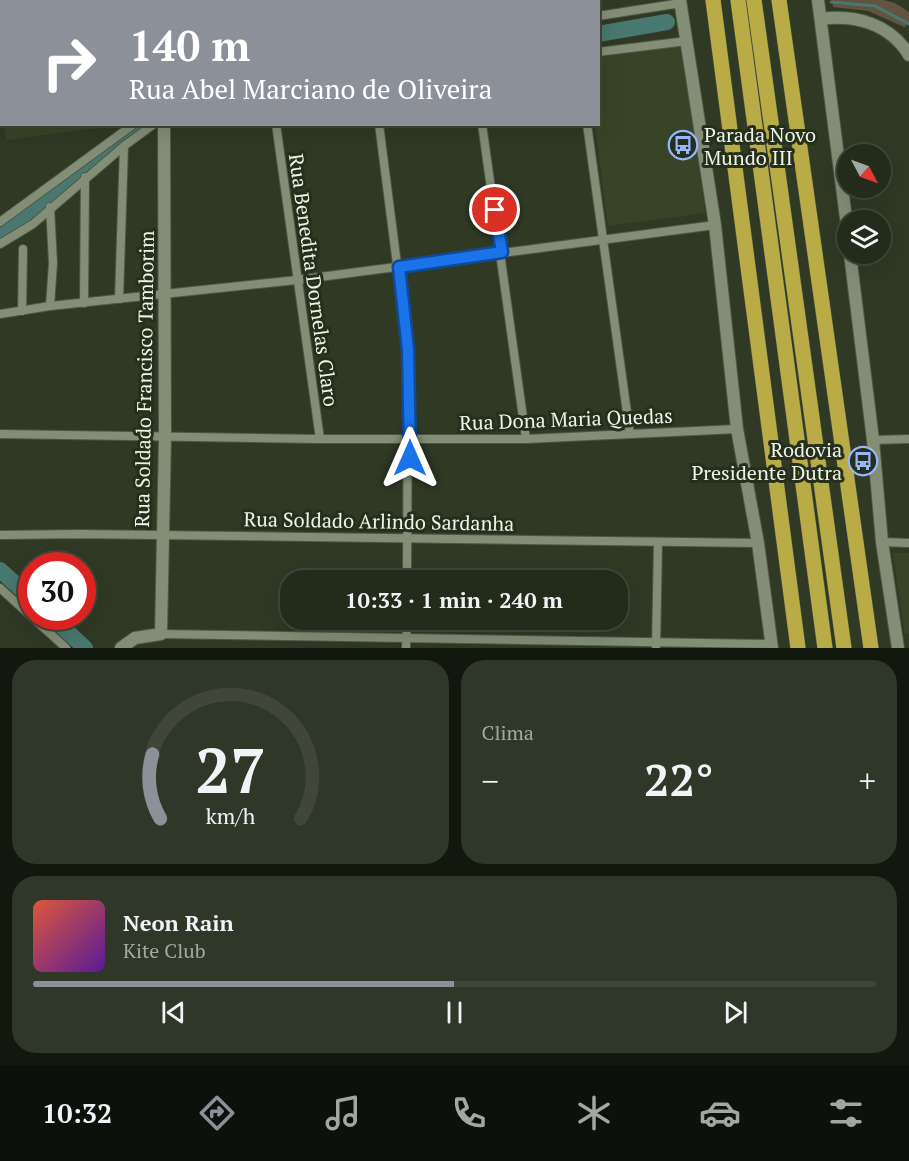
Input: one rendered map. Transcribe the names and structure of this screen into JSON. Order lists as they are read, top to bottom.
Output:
{
  "streets": {
    "street": [
      "Rua Benedita Dornelas Claro",
      "Rua Soldado Francisco Tamborim",
      "Rua Dona Maria Quedas",
      "Rua Soldado Arlindo Sardanha"
    ]
  },
  "crossings": [
    ["Rua Benedita Dornelas Claro", "Rua Dona Maria Quedas"],
    ["Rua Soldado Francisco Tamborim", "Rua Dona Maria Quedas"],
    ["Rua Soldado Francisco Tamborim", "Rua Soldado Arlindo Sardanha"]
  ],
  "places": {
    "bus stop": ["Parada Novo Mundo III", "Rodovia Presidente Dutra"]
  },
  "north": "bottom right",
  "page": {
    "turn": ["140 m", "Rua Abel Marciano de Oliveira"],
    "limit": "30",
    "trip": "10:33 · 1 min · 240 m",
    "tile": "Clima",
    "heat": ["−", "22°", "+"],
    "song": ["Neon Rain", "Kite Club"],
    "tabs": "10:32",
    "gauge": ["27", "km/h"]
  }
}
